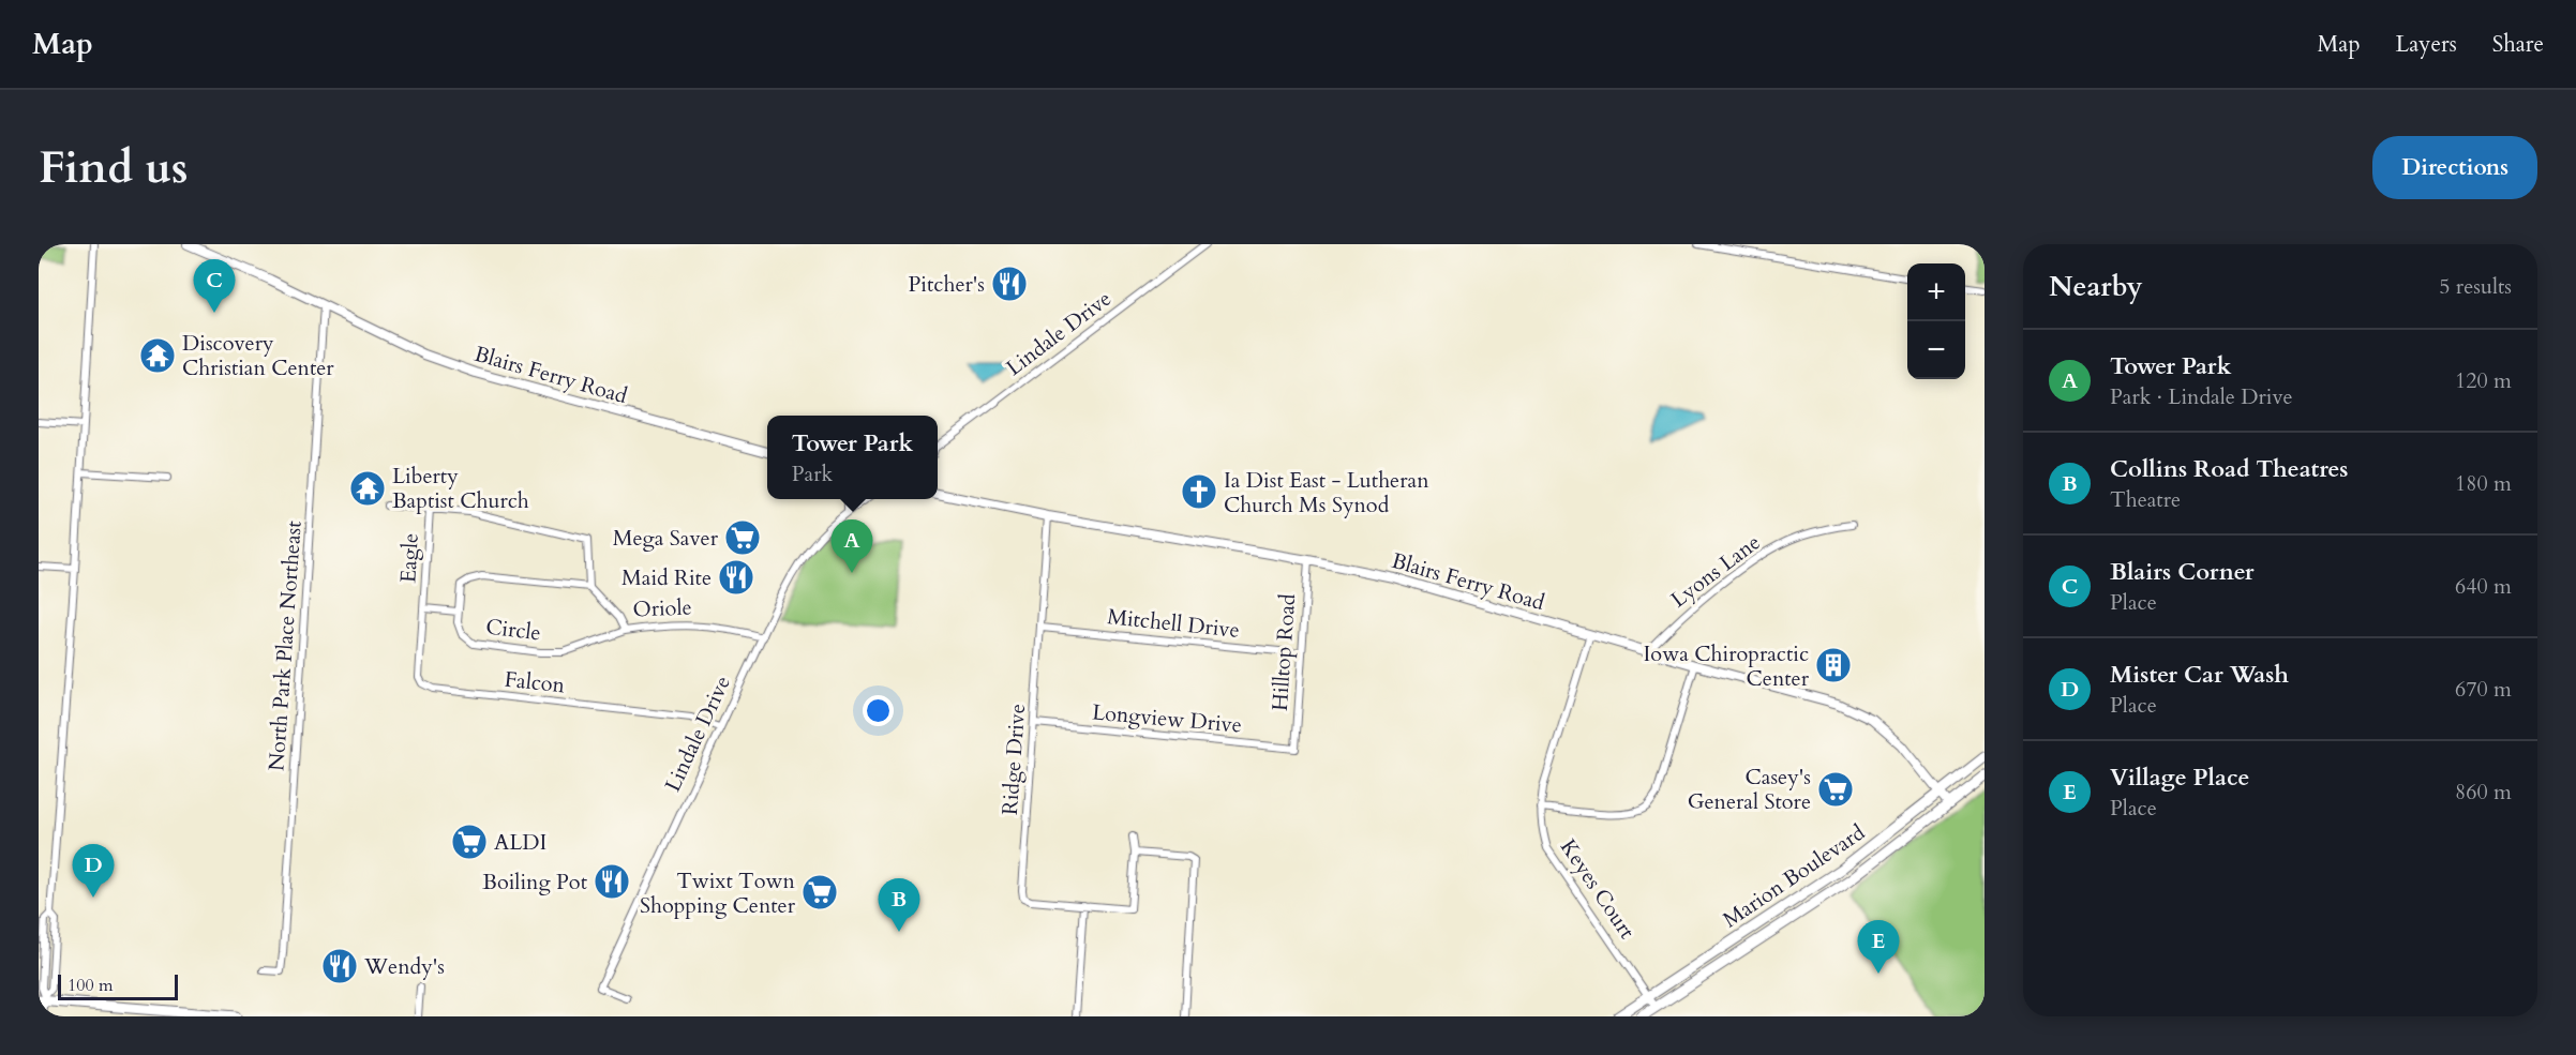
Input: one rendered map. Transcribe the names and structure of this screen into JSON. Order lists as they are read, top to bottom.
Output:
{
  "streets": {
    "main road": ["Blairs Ferry Road", "Marion Boulevard"],
    "street": [
      "Lindale Drive",
      "Eagle",
      "Lyons Lane",
      "Oriole",
      "Mitchell Drive",
      "Circle",
      "North Park Place Northeast",
      "Hilltop Road",
      "Falcon",
      "Longview Drive",
      "Ridge Drive",
      "Keyes Court"
    ]
  },
  "crossings": [
    ["Lindale Drive", "Oriole"],
    ["Lindale Drive", "Falcon"],
    ["Blairs Ferry Road", "Lyons Lane"],
    ["Blairs Ferry Road", "North Park Place Northeast"],
    ["Blairs Ferry Road", "Hilltop Road"],
    ["Blairs Ferry Road", "Ridge Drive"],
    ["Blairs Ferry Road", "Marion Boulevard"],
    ["Blairs Ferry Road", "Keyes Court"],
    ["Eagle", "Falcon"],
    ["Oriole", "Circle"],
    ["Mitchell Drive", "Hilltop Road"],
    ["Mitchell Drive", "Ridge Drive"],
    ["Hilltop Road", "Longview Drive"],
    ["Longview Drive", "Ridge Drive"],
    ["Marion Boulevard", "Keyes Court"]
  ],
  "places": {
    "restaurant": [
      "Pitcher's",
      "Maid Rite",
      "Boiling Pot",
      "Wendy's"
    ],
    "temple": ["Discovery Christian Center", "Liberty Baptist Church"],
    "church": ["Ia Dist East - Lutheran Church Ms Synod"],
    "supermarket": [
      "Mega Saver",
      "Casey's General Store",
      "ALDI",
      "Twixt Town Shopping Center"
    ],
    "building": ["Iowa Chiropractic Center"]
  },
  "scale_bar": "100 m",
  "page": {
    "header": "Map",
    "nav": ["Map", "Layers", "Share"],
    "buttons": "Directions",
    "title": "Find us",
    "heading": ["Nearby", "5 results"],
    "pins": [
      "C",
      "A",
      "D",
      "B",
      "E"
    ],
    "map_buttons": ["+", "−"],
    "list": [
      {
        "mark": "A",
        "name": "Tower Park",
        "note": "Park · Lindale Drive",
        "value": "120 m"
      },
      {
        "mark": "B",
        "name": "Collins Road Theatres",
        "note": "Theatre",
        "value": "180 m"
      },
      {
        "mark": "C",
        "name": "Blairs Corner",
        "note": "Place",
        "value": "640 m"
      },
      {
        "mark": "D",
        "name": "Mister Car Wash",
        "note": "Place",
        "value": "670 m"
      },
      {
        "mark": "E",
        "name": "Village Place",
        "note": "Place",
        "value": "860 m"
      }
    ],
    "popup": ["Tower Park", "Park"],
    "scale": "100 m"
  }
}
